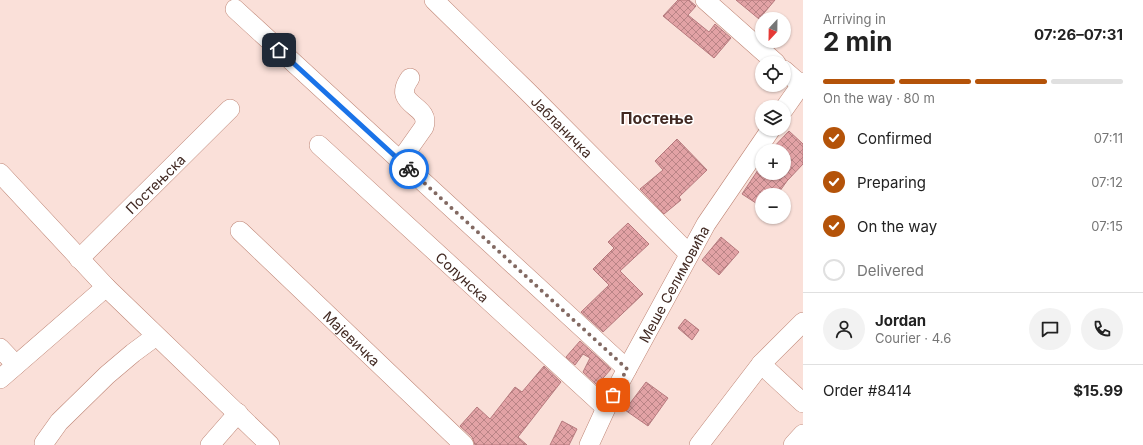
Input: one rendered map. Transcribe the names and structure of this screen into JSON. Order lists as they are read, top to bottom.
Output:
{
  "streets": {
    "street": [
      "Јабланичка",
      "Постењска",
      "Солунска",
      "Меше Селимовића",
      "Мајевичка"
    ]
  },
  "crossings": [
    ["Јабланичка", "Меше Селимовића"],
    ["Солунска", "Меше Селимовића"]
  ],
  "districts": ["Постење"],
  "north": "bottom",
  "page": {
    "heading": ["2 min", "Arriving in", "07:26–07:31"],
    "panel": [
      "Jordan",
      "Courier · 4.6",
      "Order #8414",
      "$15.99"
    ],
    "map_buttons": ["+", "−"],
    "bar": "On the way · 80 m",
    "list": [
      ["Confirmed", "07:11"],
      ["Preparing", "07:12"],
      ["On the way", "07:15"],
      "Delivered"
    ]
  }
}
